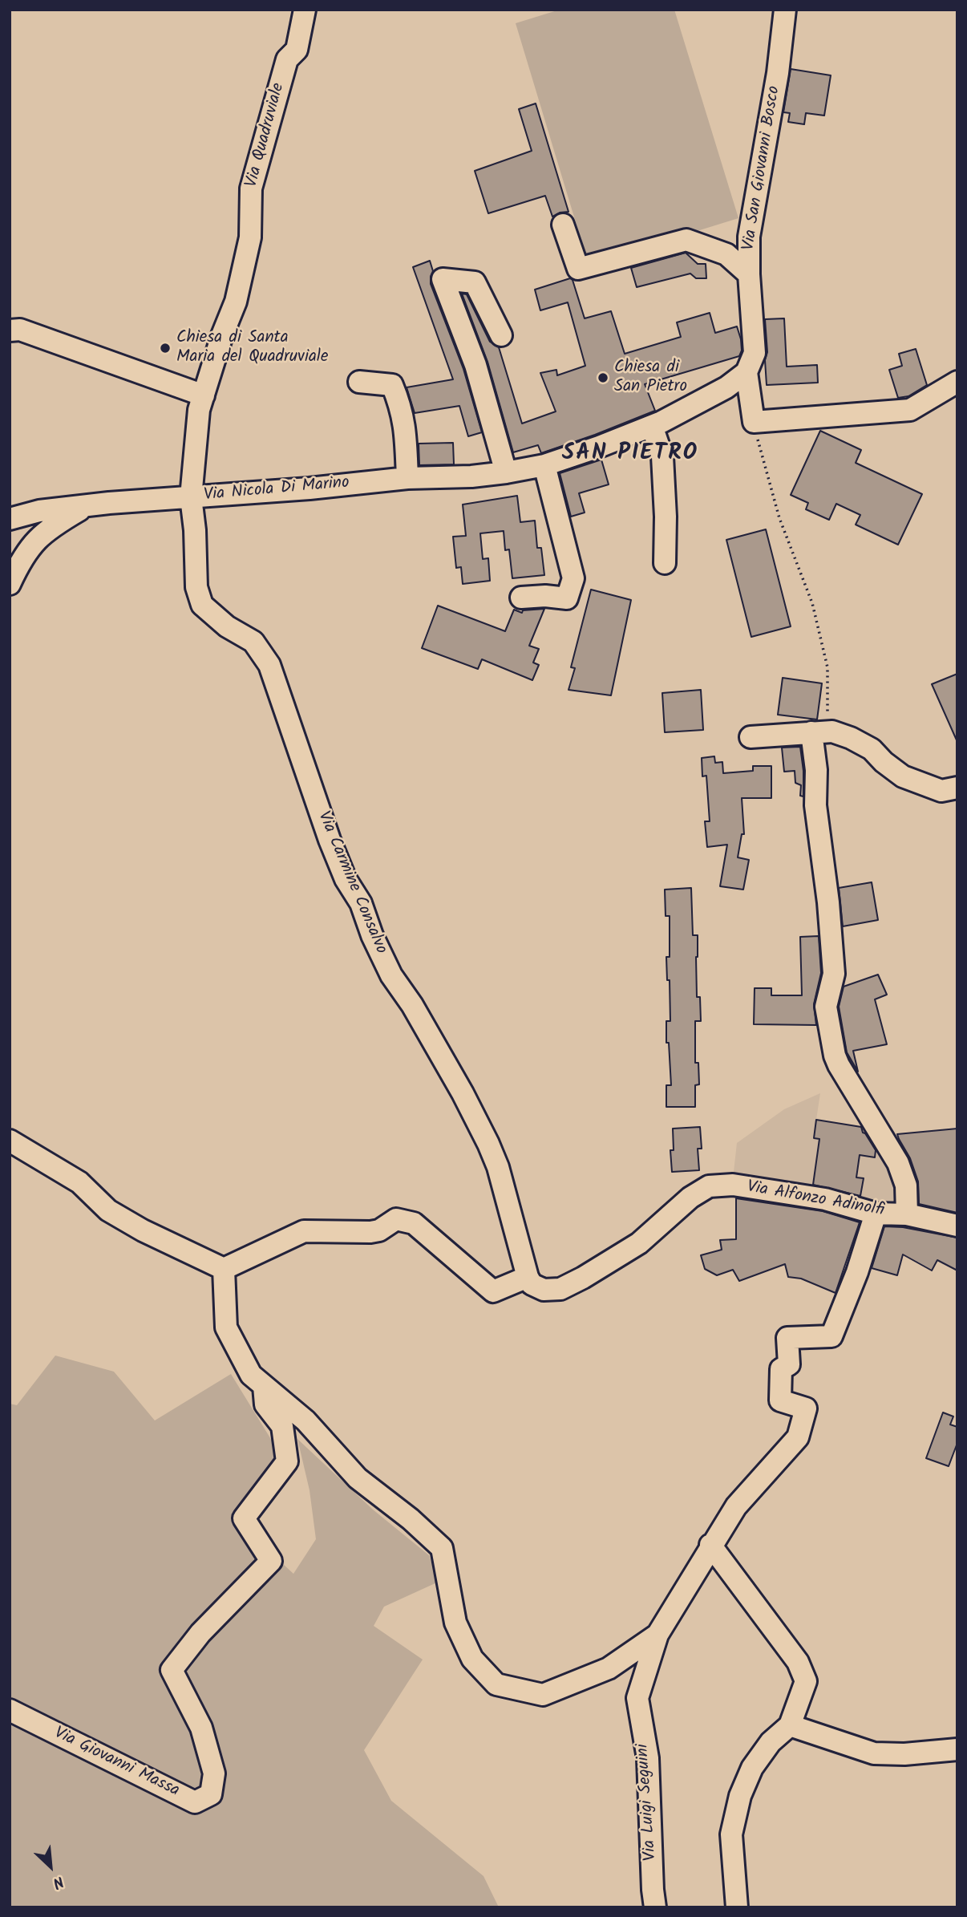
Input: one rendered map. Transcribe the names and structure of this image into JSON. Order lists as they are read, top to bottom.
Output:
{
  "streets": {
    "street": [
      "Via Quadruviale",
      "Via San Giovanni Bosco",
      "Via Nicola Di Marino",
      "Via Carmine Consalvo",
      "Via Alfonzo Adinolfi",
      "Via Giovanni Massa",
      "Via Luigi Seguini"
    ]
  },
  "crossings": [
    ["Via Quadruviale", "Via Nicola Di Marino"],
    ["Via Quadruviale", "Via Carmine Consalvo"],
    ["Via Nicola Di Marino", "Via Carmine Consalvo"],
    ["Via Carmine Consalvo", "Via Alfonzo Adinolfi"]
  ],
  "districts": ["SAN PIETRO"],
  "places": ["Chiesa di Santa Maria del Quadruviale", "Chiesa di San Pietro"],
  "north": "bottom right"
}
